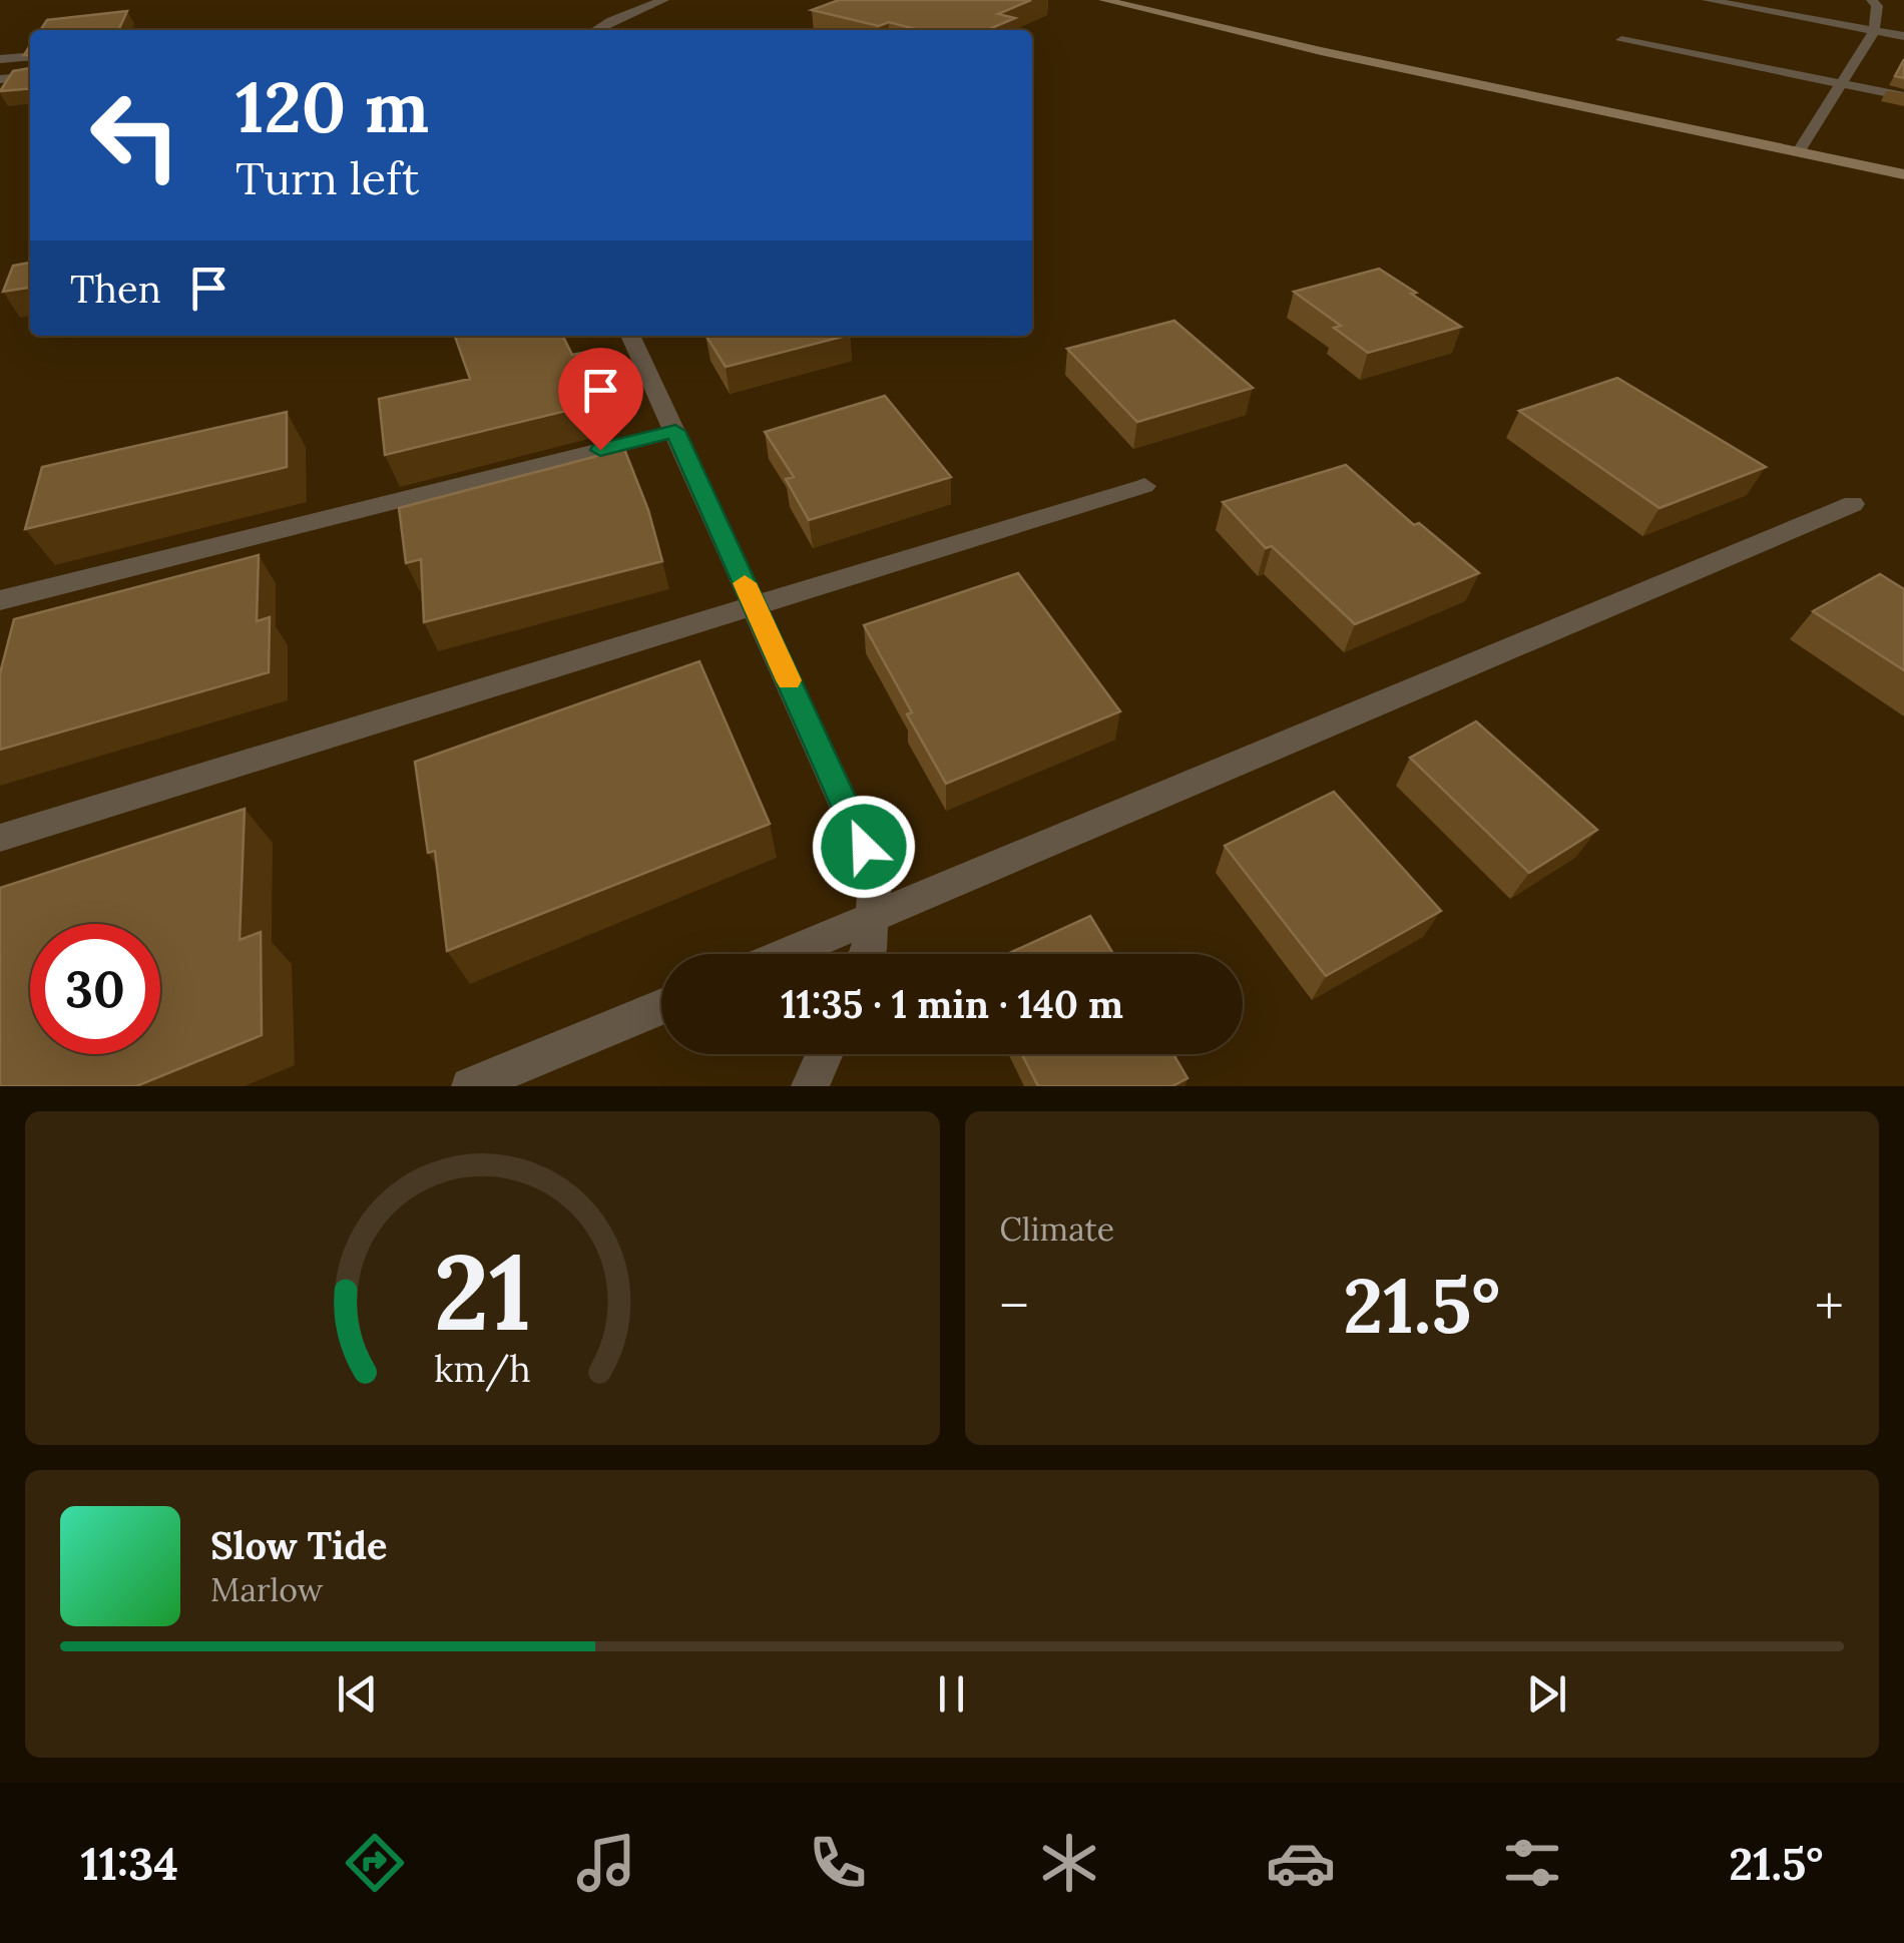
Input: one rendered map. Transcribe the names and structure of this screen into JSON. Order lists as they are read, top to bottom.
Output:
{
  "page": {
    "turn": ["120 m", "Turn left"],
    "then": "Then",
    "limit": "30",
    "trip": "11:35 · 1 min · 140 m",
    "tile": "Climate",
    "heat": ["−", "21.5°", "+"],
    "song": ["Slow Tide", "Marlow"],
    "tabs": ["11:34", "21.5°"],
    "gauge": ["21", "km/h"]
  }
}
